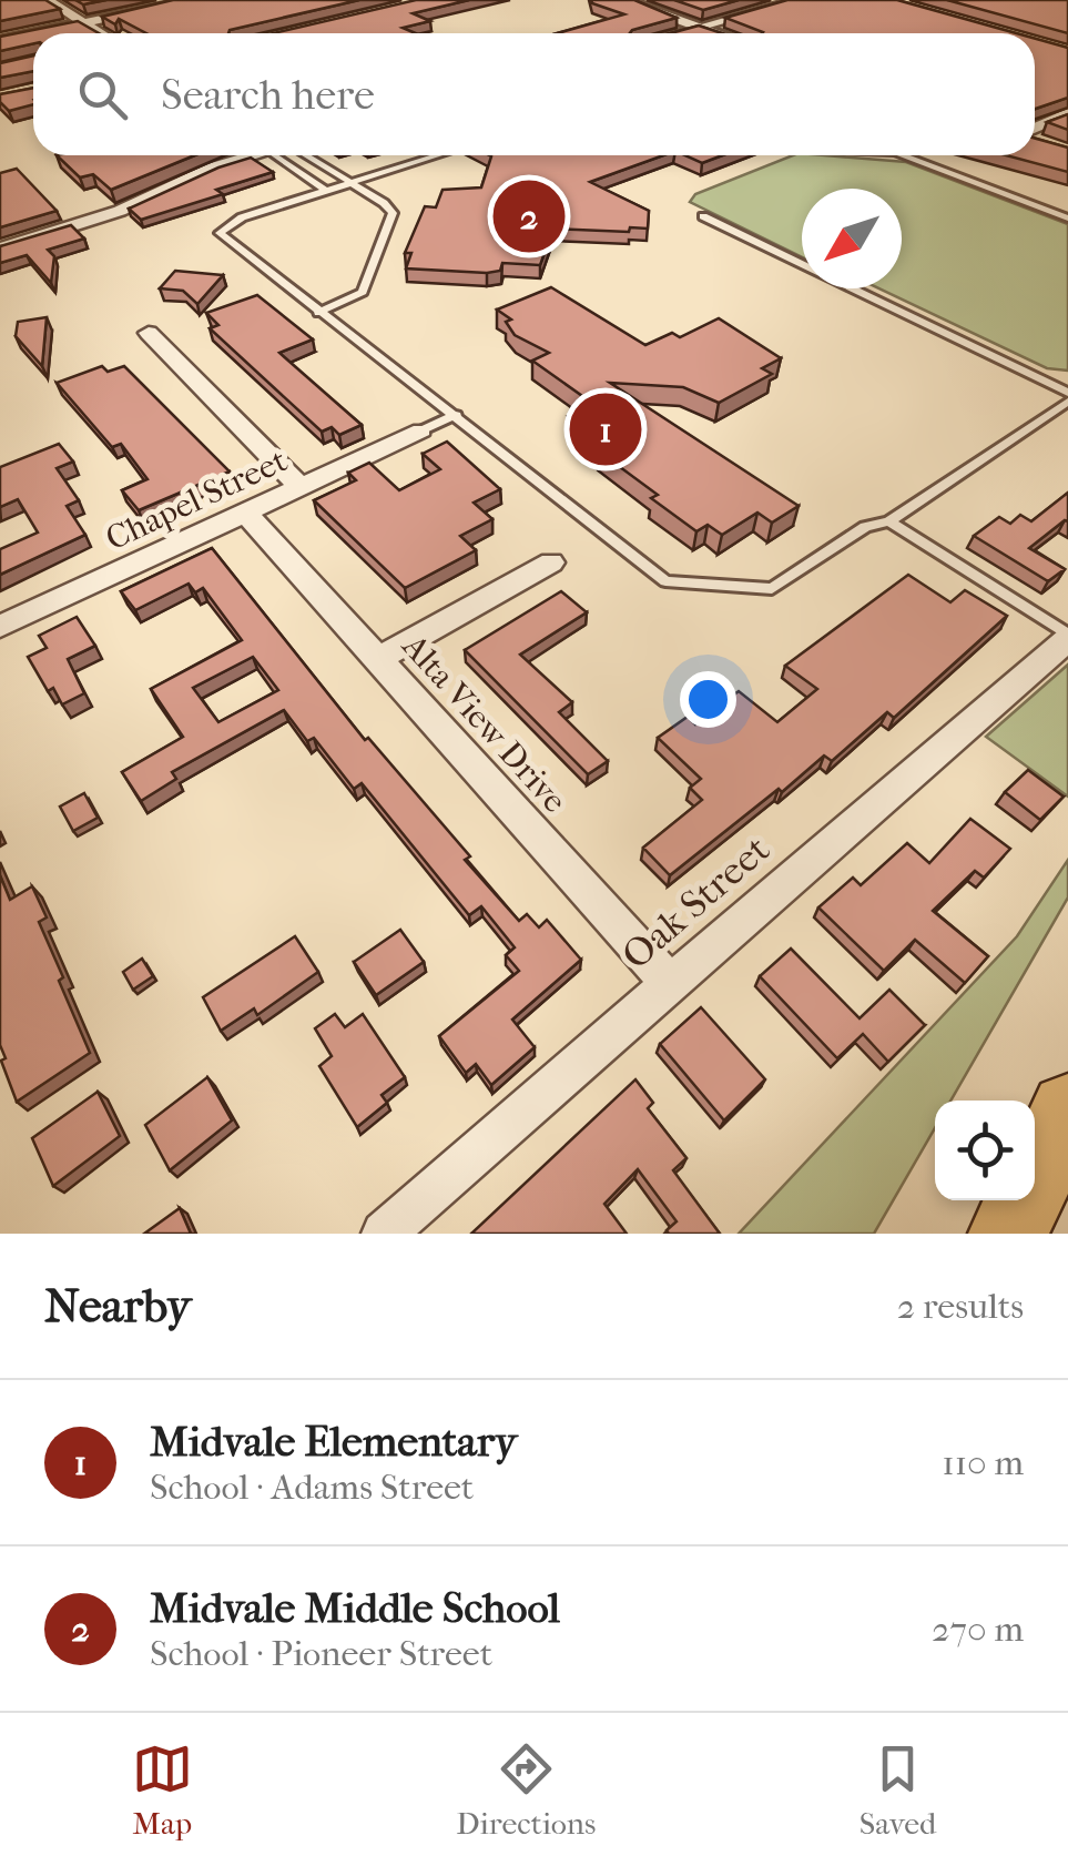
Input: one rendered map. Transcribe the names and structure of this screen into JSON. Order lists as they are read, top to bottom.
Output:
{
  "streets": {
    "street": ["Chapel Street", "Alta View Drive", "Oak Street"]
  },
  "crossings": [
    ["Chapel Street", "Alta View Drive"],
    ["Alta View Drive", "Oak Street"]
  ],
  "north": "bottom left",
  "page": {
    "search": "Search here",
    "pins": ["2", "1"],
    "heading": ["Nearby", "2 results"],
    "list": [
      {
        "mark": "1",
        "name": "Midvale Elementary",
        "note": "School · Adams Street",
        "value": "110 m"
      },
      {
        "mark": "2",
        "name": "Midvale Middle School",
        "note": "School · Pioneer Street",
        "value": "270 m"
      }
    ],
    "nav": ["Map", "Directions", "Saved"]
  }
}
